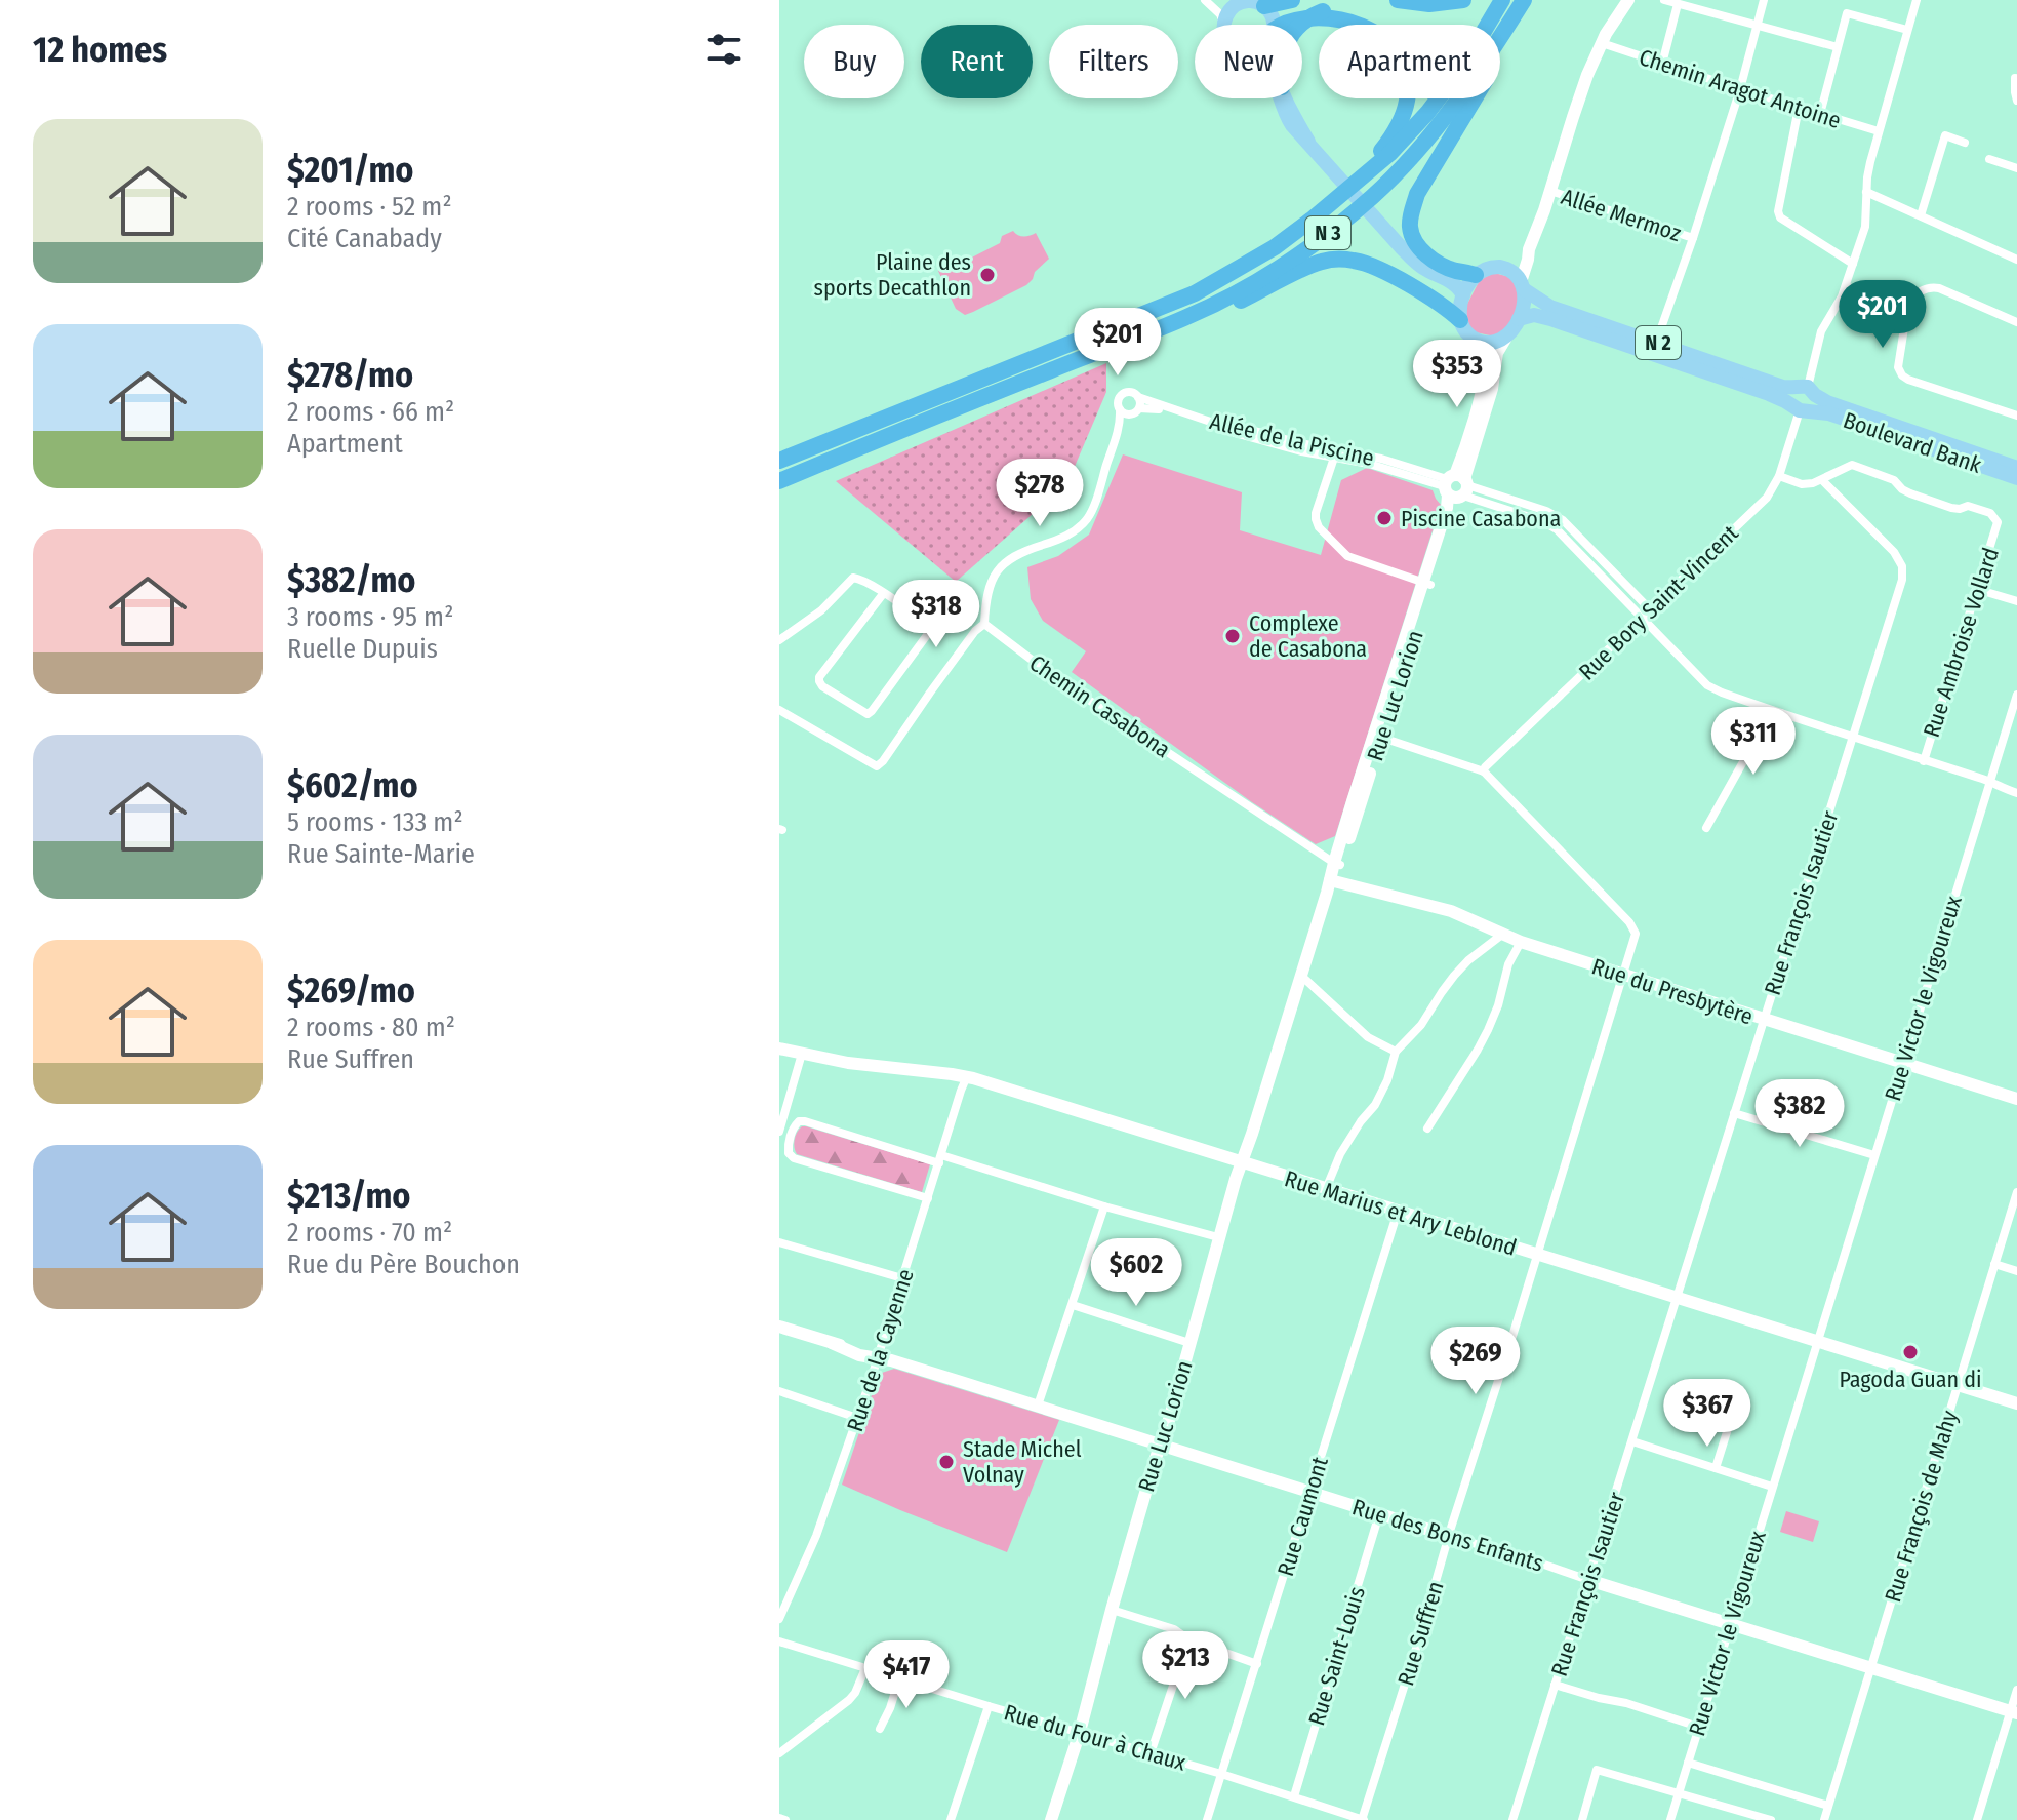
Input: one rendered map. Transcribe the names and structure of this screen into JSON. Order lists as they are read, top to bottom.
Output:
{
  "streets": {
    "highway": ["N 3"],
    "main road": ["N 2", "Boulevard Bank"],
    "street": [
      "Chemin Aragot Antoine",
      "Allée Mermoz",
      "Allée de la Piscine",
      "Rue Bory Saint-Vincent",
      "Rue Ambroise Vollard",
      "Rue Luc Lorion",
      "Chemin Casabona",
      "Rue François Isautier",
      "Rue du Presbytère",
      "Rue Victor le Vigoureux",
      "Rue Marius et Ary Leblond",
      "Rue de la Cayenne",
      "Rue François de Mahy",
      "Rue Caumont",
      "Rue des Bons Enfants",
      "Rue Suffren",
      "Rue Saint-Louis",
      "Rue du Four à Chaux"
    ]
  },
  "crossings": [
    ["N 3", "N 2"],
    ["N 3", "Boulevard Bank"],
    ["N 3", "Rue Luc Lorion"],
    ["N 2", "Boulevard Bank"],
    ["N 2", "Rue Luc Lorion"],
    ["Allée de la Piscine", "Rue Luc Lorion"],
    ["Boulevard Bank", "Rue Bory Saint-Vincent"],
    ["Boulevard Bank", "Rue Luc Lorion"],
    ["Rue Bory Saint-Vincent", "Rue Suffren"],
    ["Rue Ambroise Vollard", "Rue François Isautier"],
    ["Rue Luc Lorion", "Chemin Casabona"],
    ["Rue Luc Lorion", "Rue du Presbytère"],
    ["Rue Luc Lorion", "Rue Marius et Ary Leblond"],
    ["Rue Luc Lorion", "Rue des Bons Enfants"],
    ["Rue Luc Lorion", "Rue du Four à Chaux"],
    ["Rue François Isautier", "Rue du Presbytère"],
    ["Rue François Isautier", "Rue Marius et Ary Leblond"],
    ["Rue François Isautier", "Rue des Bons Enfants"],
    ["Rue du Presbytère", "Rue Victor le Vigoureux"],
    ["Rue du Presbytère", "Rue Suffren"],
    ["Rue Victor le Vigoureux", "Rue Marius et Ary Leblond"],
    ["Rue Victor le Vigoureux", "Rue des Bons Enfants"],
    ["Rue Marius et Ary Leblond", "Rue de la Cayenne"],
    ["Rue Marius et Ary Leblond", "Rue François de Mahy"],
    ["Rue Marius et Ary Leblond", "Rue Caumont"],
    ["Rue Marius et Ary Leblond", "Rue Suffren"],
    ["Rue de la Cayenne", "Rue des Bons Enfants"],
    ["Rue François de Mahy", "Rue des Bons Enfants"],
    ["Rue Caumont", "Rue des Bons Enfants"],
    ["Rue Caumont", "Rue du Four à Chaux"],
    ["Rue des Bons Enfants", "Rue Suffren"],
    ["Rue des Bons Enfants", "Rue Saint-Louis"],
    ["Rue Suffren", "Rue du Four à Chaux"],
    ["Rue Saint-Louis", "Rue du Four à Chaux"]
  ],
  "places": [
    "Plaine des sports Decathlon",
    "Piscine Casabona",
    "Complexe de Casabona",
    "Pagoda Guan di",
    "Stade Michel Volnay"
  ],
  "page": {
    "heading": "12 homes",
    "chip": [
      "Buy",
      "Rent",
      "Filters",
      "New",
      "Apartment"
    ],
    "list": [
      {
        "name": "$201/mo",
        "note": "2 rooms · 52 m² · Cité Canabady"
      },
      {
        "name": "$278/mo",
        "note": "2 rooms · 66 m² · Apartment"
      },
      {
        "name": "$382/mo",
        "note": "3 rooms · 95 m² · Ruelle Dupuis"
      },
      {
        "name": "$602/mo",
        "note": "5 rooms · 133 m² · Rue Sainte-Marie"
      },
      {
        "name": "$269/mo",
        "note": "2 rooms · 80 m² · Rue Suffren"
      },
      {
        "name": "$213/mo",
        "note": "2 rooms · 70 m² · Rue du Père Bouchon"
      }
    ],
    "price": [
      "$201",
      "$201",
      "$353",
      "$278",
      "$318",
      "$311",
      "$382",
      "$602",
      "$269",
      "$367",
      "$213",
      "$417"
    ]
  }
}
